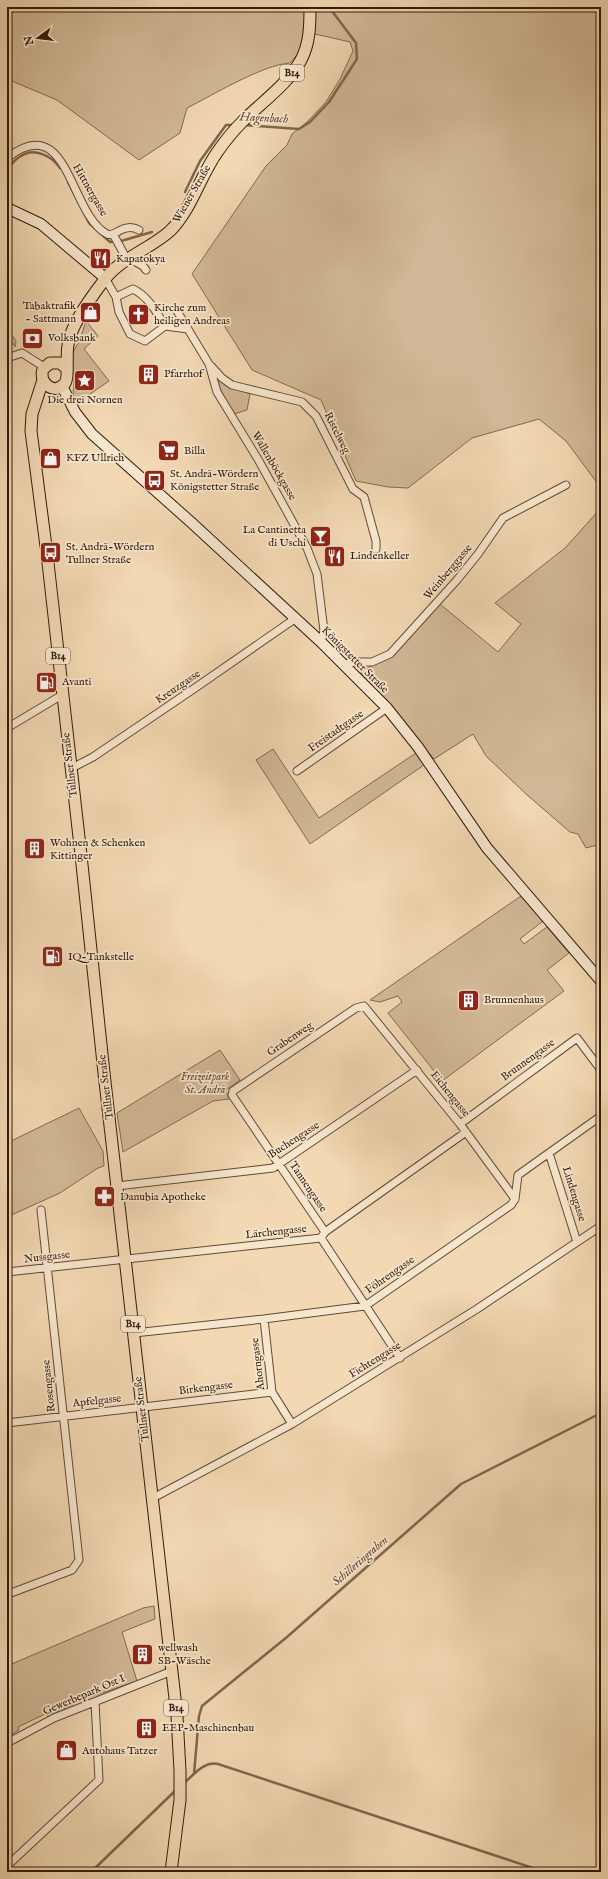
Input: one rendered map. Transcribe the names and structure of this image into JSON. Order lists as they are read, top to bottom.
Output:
{
  "streets": {
    "main road": [
      "B14",
      "Wiener Straße",
      "Königstetter Straße",
      "Tullner Straße"
    ],
    "street": [
      "Hittnergasse",
      "Ristelweg",
      "Wallenböckgasse",
      "Weinberggasse",
      "Kreuzgasse",
      "Freistadtgasse",
      "Grabenweg",
      "Brunnengasse",
      "Eichengasse",
      "Buchengasse",
      "Tannengasse",
      "Lindengasse",
      "Lärchengasse",
      "Nussgasse",
      "Föhrengasse",
      "Fichtengasse",
      "Ahorngasse",
      "Rosengasse",
      "Birkengasse",
      "Apfelgasse",
      "Gewerbepark Ost I"
    ]
  },
  "crossings": [
    ["B14", "Wiener Straße"],
    ["B14", "Königstetter Straße"],
    ["B14", "Tullner Straße"],
    ["Ristelweg", "Wallenböckgasse"],
    ["Wallenböckgasse", "Königstetter Straße"],
    ["Weinberggasse", "Königstetter Straße"],
    ["Königstetter Straße", "Kreuzgasse"],
    ["Königstetter Straße", "Freistadtgasse"],
    ["Königstetter Straße", "Tullner Straße"],
    ["Kreuzgasse", "Tullner Straße"],
    ["Tullner Straße", "Buchengasse"],
    ["Tullner Straße", "Lärchengasse"],
    ["Tullner Straße", "Föhrengasse"],
    ["Tullner Straße", "Fichtengasse"],
    ["Tullner Straße", "Birkengasse"],
    ["Tullner Straße", "Apfelgasse"],
    ["Tullner Straße", "Gewerbepark Ost I"],
    ["Grabenweg", "Eichengasse"],
    ["Grabenweg", "Tannengasse"],
    ["Brunnengasse", "Eichengasse"],
    ["Eichengasse", "Buchengasse"],
    ["Eichengasse", "Lärchengasse"],
    ["Eichengasse", "Föhrengasse"],
    ["Buchengasse", "Tannengasse"],
    ["Tannengasse", "Lärchengasse"],
    ["Tannengasse", "Föhrengasse"],
    ["Tannengasse", "Fichtengasse"],
    ["Lindengasse", "Fichtengasse"],
    ["Lärchengasse", "Nussgasse"],
    ["Nussgasse", "Rosengasse"],
    ["Föhrengasse", "Ahorngasse"],
    ["Fichtengasse", "Ahorngasse"],
    ["Ahorngasse", "Birkengasse"],
    ["Rosengasse", "Apfelgasse"],
    ["Birkengasse", "Apfelgasse"]
  ],
  "water": ["Hagenbach", "Schilleringraben"],
  "parks": ["Freizeitpark St. Andrä"],
  "places": {
    "restaurant": ["Kapatokya", "Lindenkeller"],
    "shop": ["Tabaktrafik - Sattmann", "KFZ Ullrich", "Autohaus Tatzer"],
    "church": ["Kirche zum heiligen Andreas"],
    "bank": ["Volksbank"],
    "building": [
      "Pfarrhof",
      "Wohnen & Schenken Kittinger",
      "Brunnenhaus",
      "wellwash SB-Wäsche",
      "EEP-Maschinenbau"
    ],
    "place": ["Die drei Nornen"],
    "supermarket": ["Billa"],
    "bus stop": ["St. Andrä-Wördern Königstetter Straße", "St. Andrä-Wördern Tullner Straße"],
    "bar": ["La Cantinetta di Uschi"],
    "fuel station": ["Avanti", "IQ-Tankstelle"],
    "pharmacy": ["Danubia Apotheke"]
  },
  "north": "left"
}
